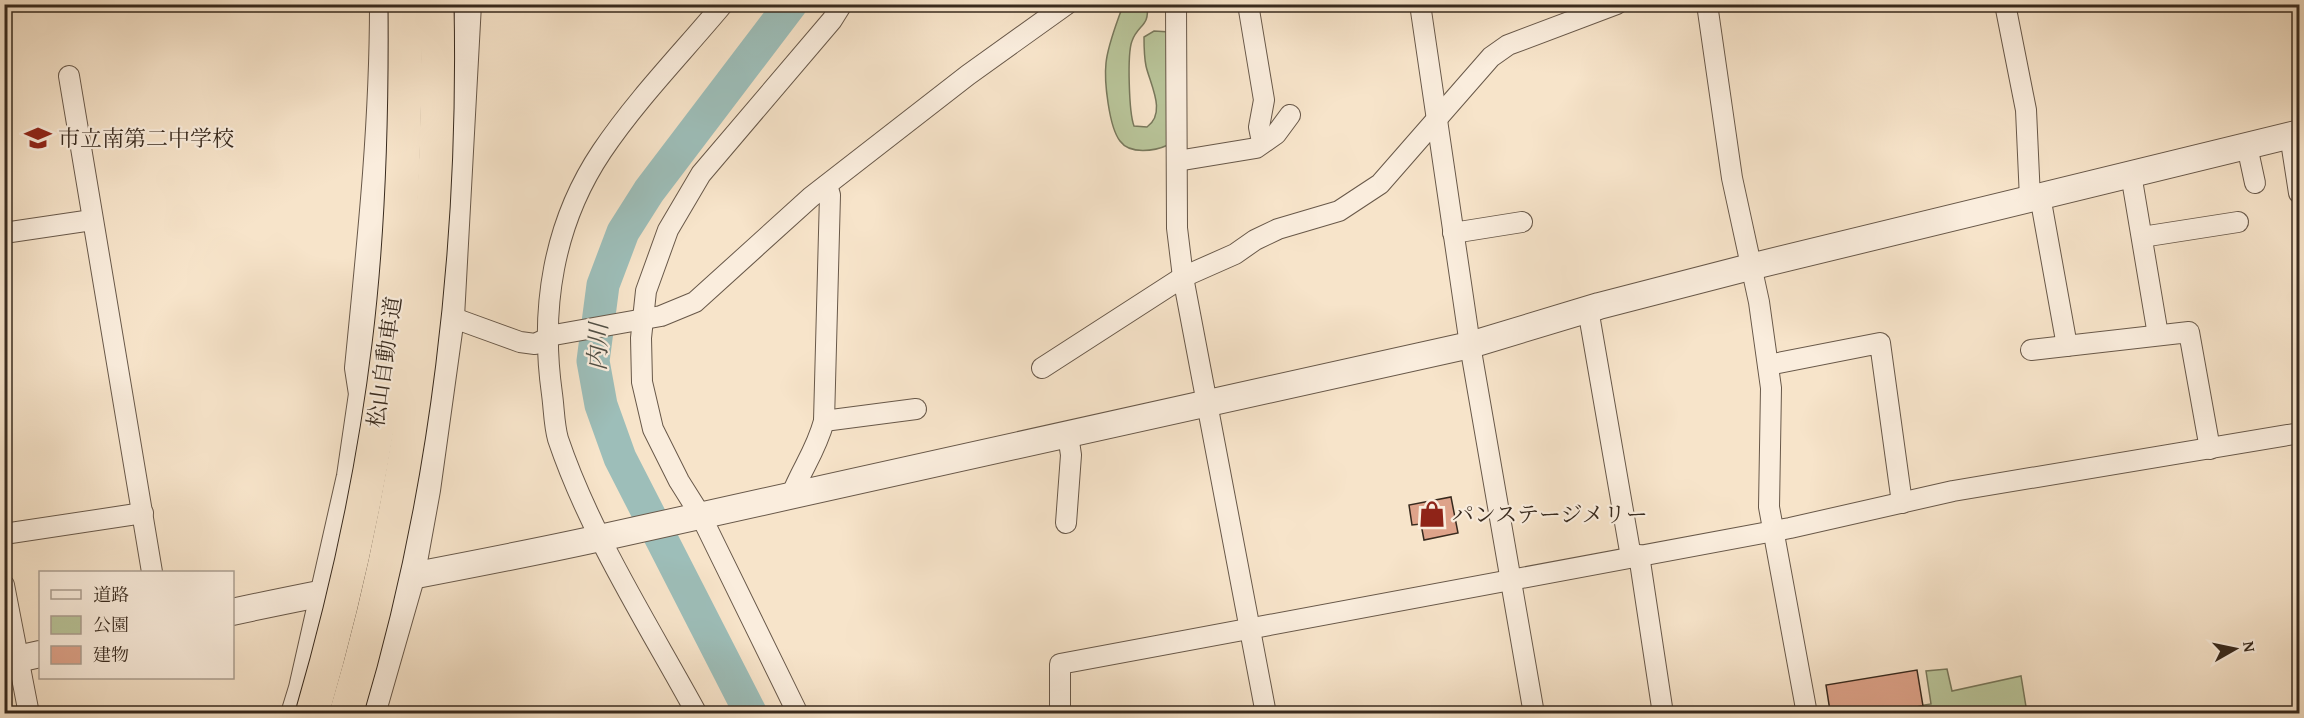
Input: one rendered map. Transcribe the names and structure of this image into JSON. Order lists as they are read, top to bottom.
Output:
{
  "streets": {
    "highway": ["松山自動車道"]
  },
  "water": ["内川"],
  "places": {
    "school or university": ["市立南第二中学校"],
    "shop": ["パンステージメリー"]
  },
  "legend": ["道路", "公園", "建物"],
  "north": "right"
}
